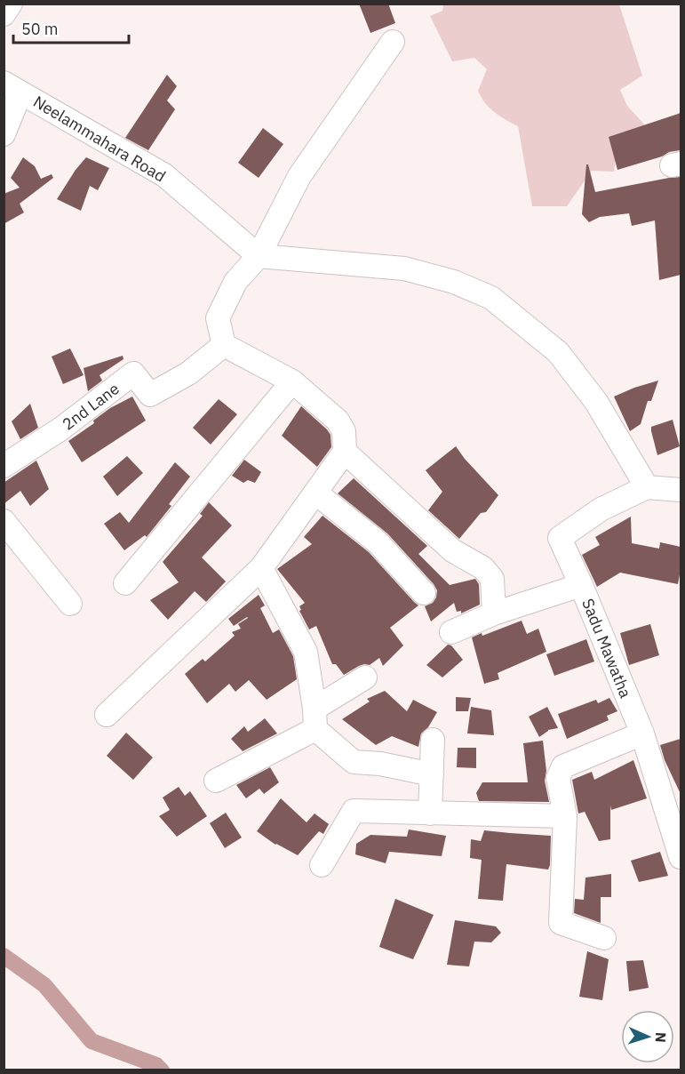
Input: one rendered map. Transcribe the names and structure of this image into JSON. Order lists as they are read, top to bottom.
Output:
{
  "streets": {
    "street": ["Neelammahara Road", "2nd Lane", "Sadu Mawatha"]
  },
  "scale_bar": "50 m",
  "north": "right"
}
